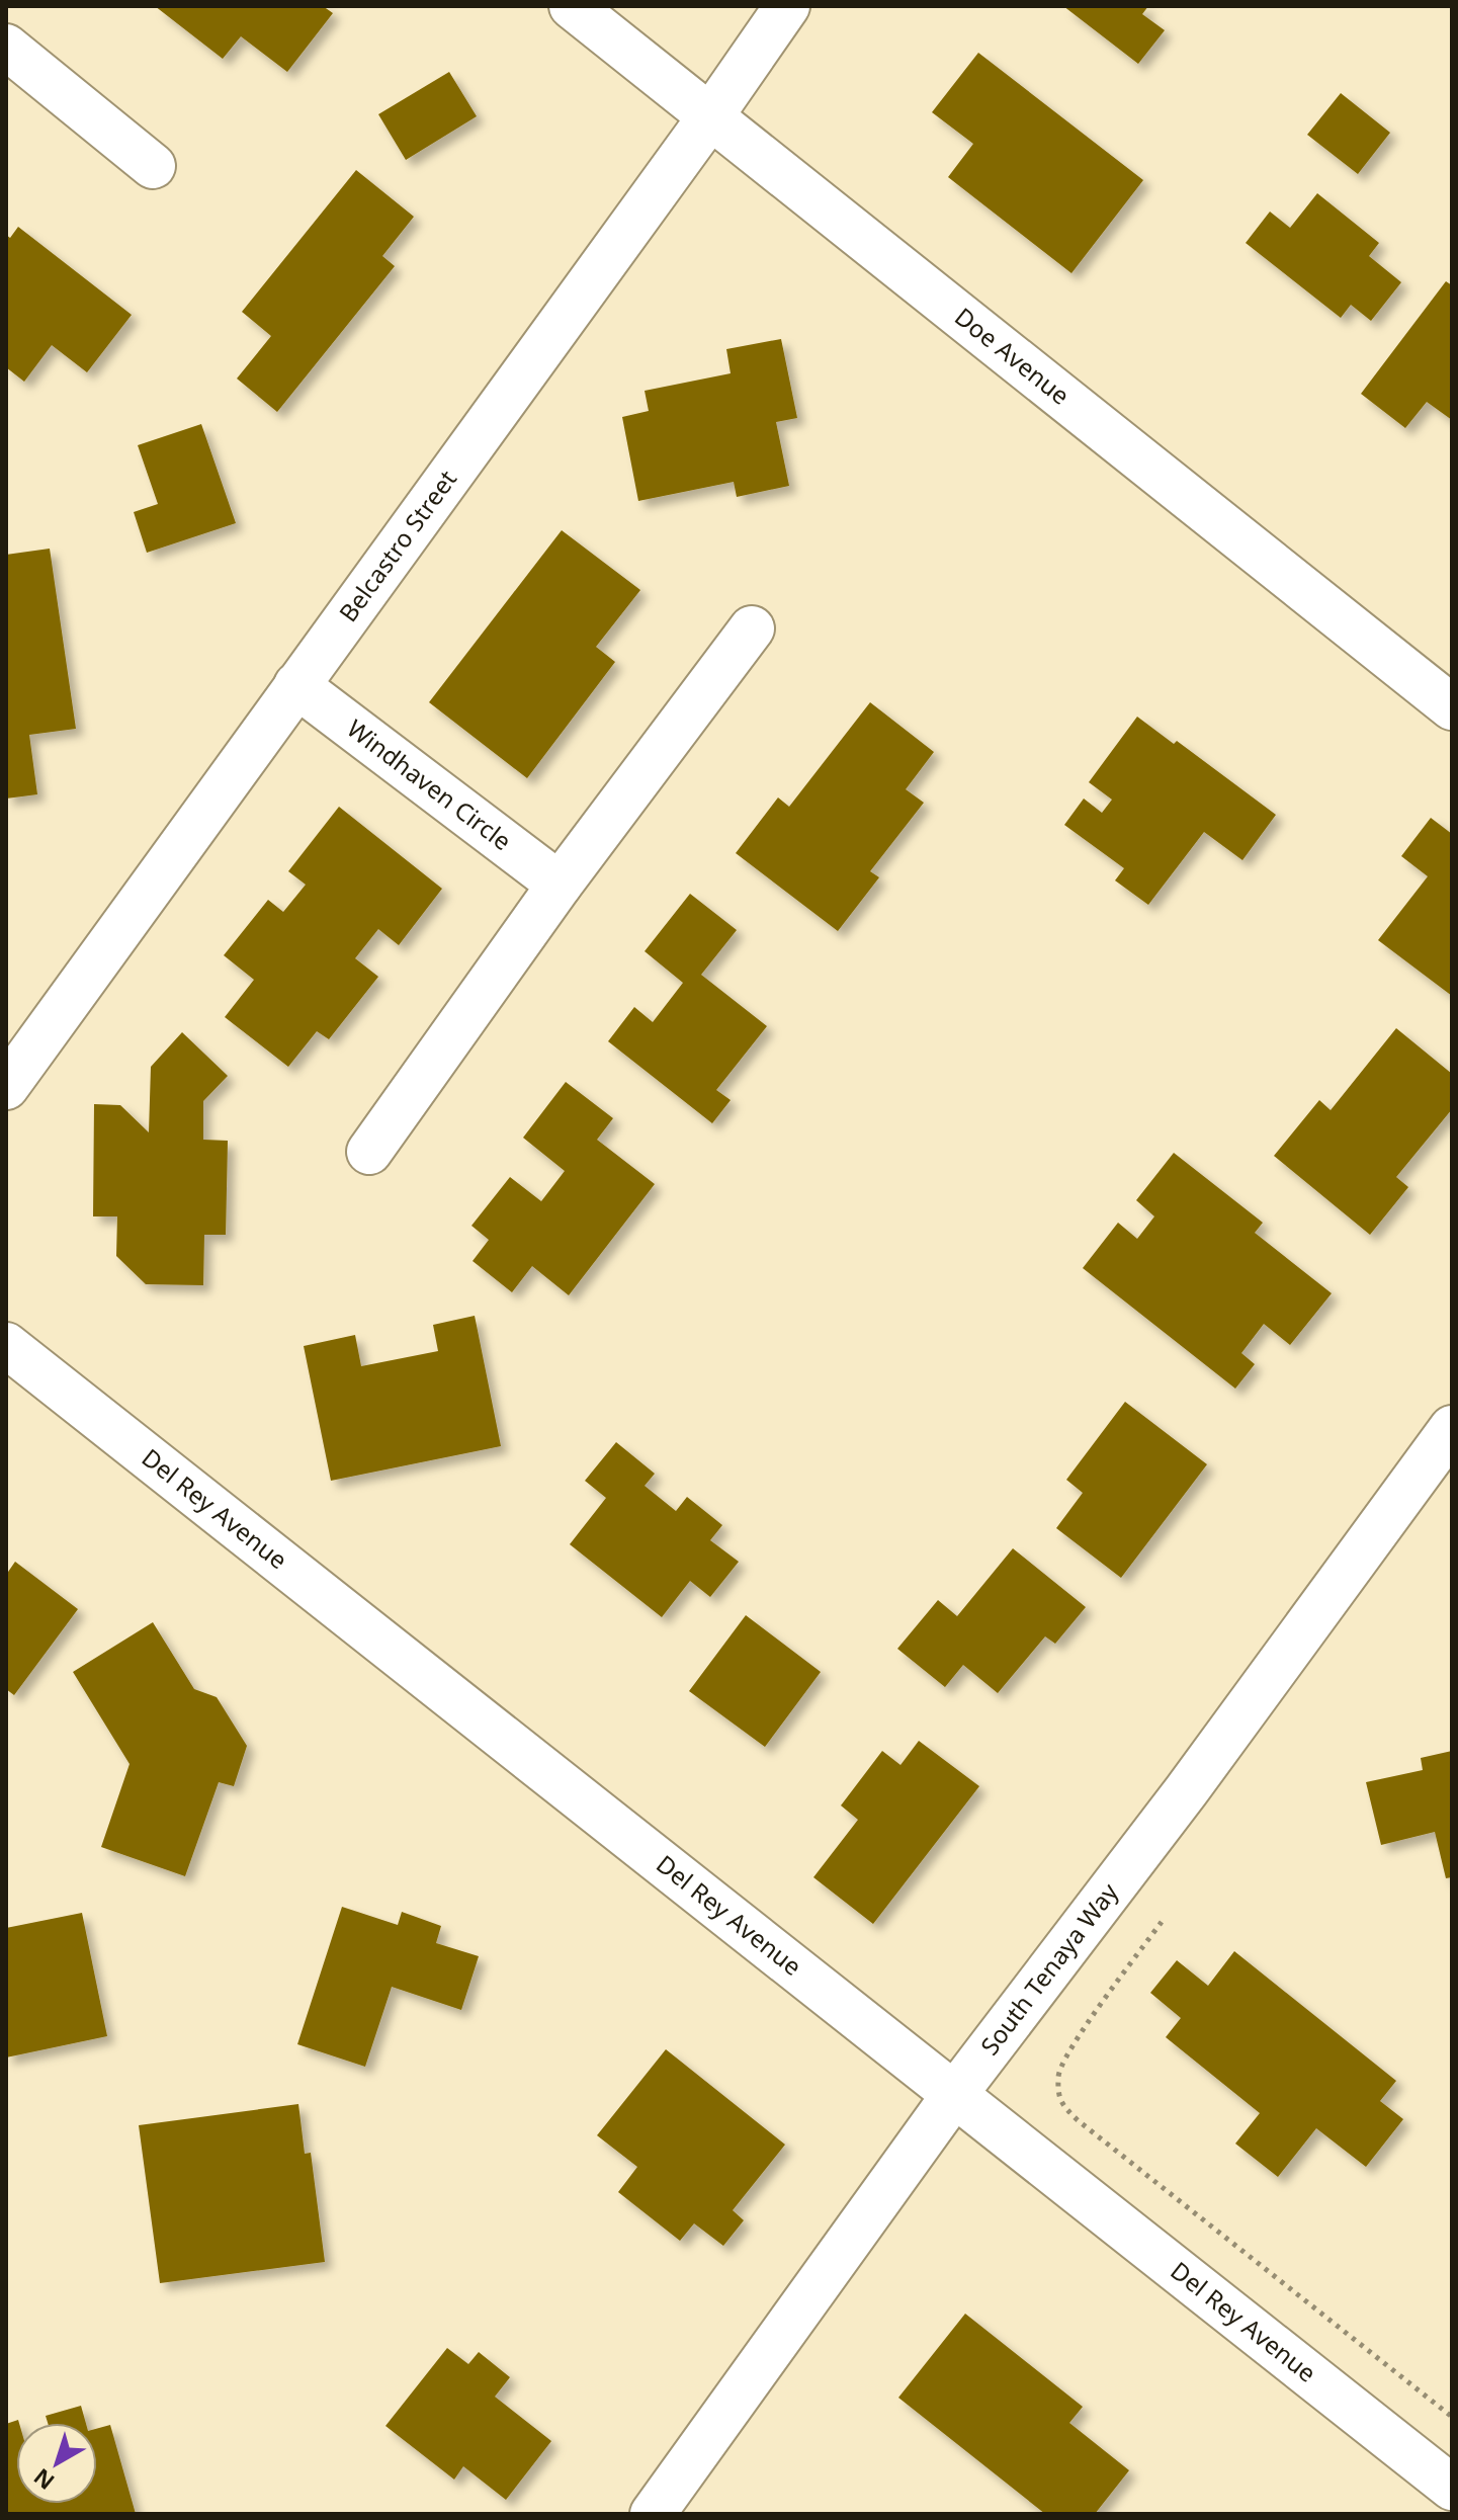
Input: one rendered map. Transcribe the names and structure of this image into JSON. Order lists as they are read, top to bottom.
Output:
{
  "streets": {
    "street": [
      "Doe Avenue",
      "Belcastro Street",
      "Windhaven Circle",
      "Del Rey Avenue",
      "South Tenaya Way"
    ]
  },
  "crossings": [
    ["Doe Avenue", "Belcastro Street"],
    ["Belcastro Street", "Windhaven Circle"],
    ["Del Rey Avenue", "South Tenaya Way"]
  ],
  "north": "bottom left"
}
